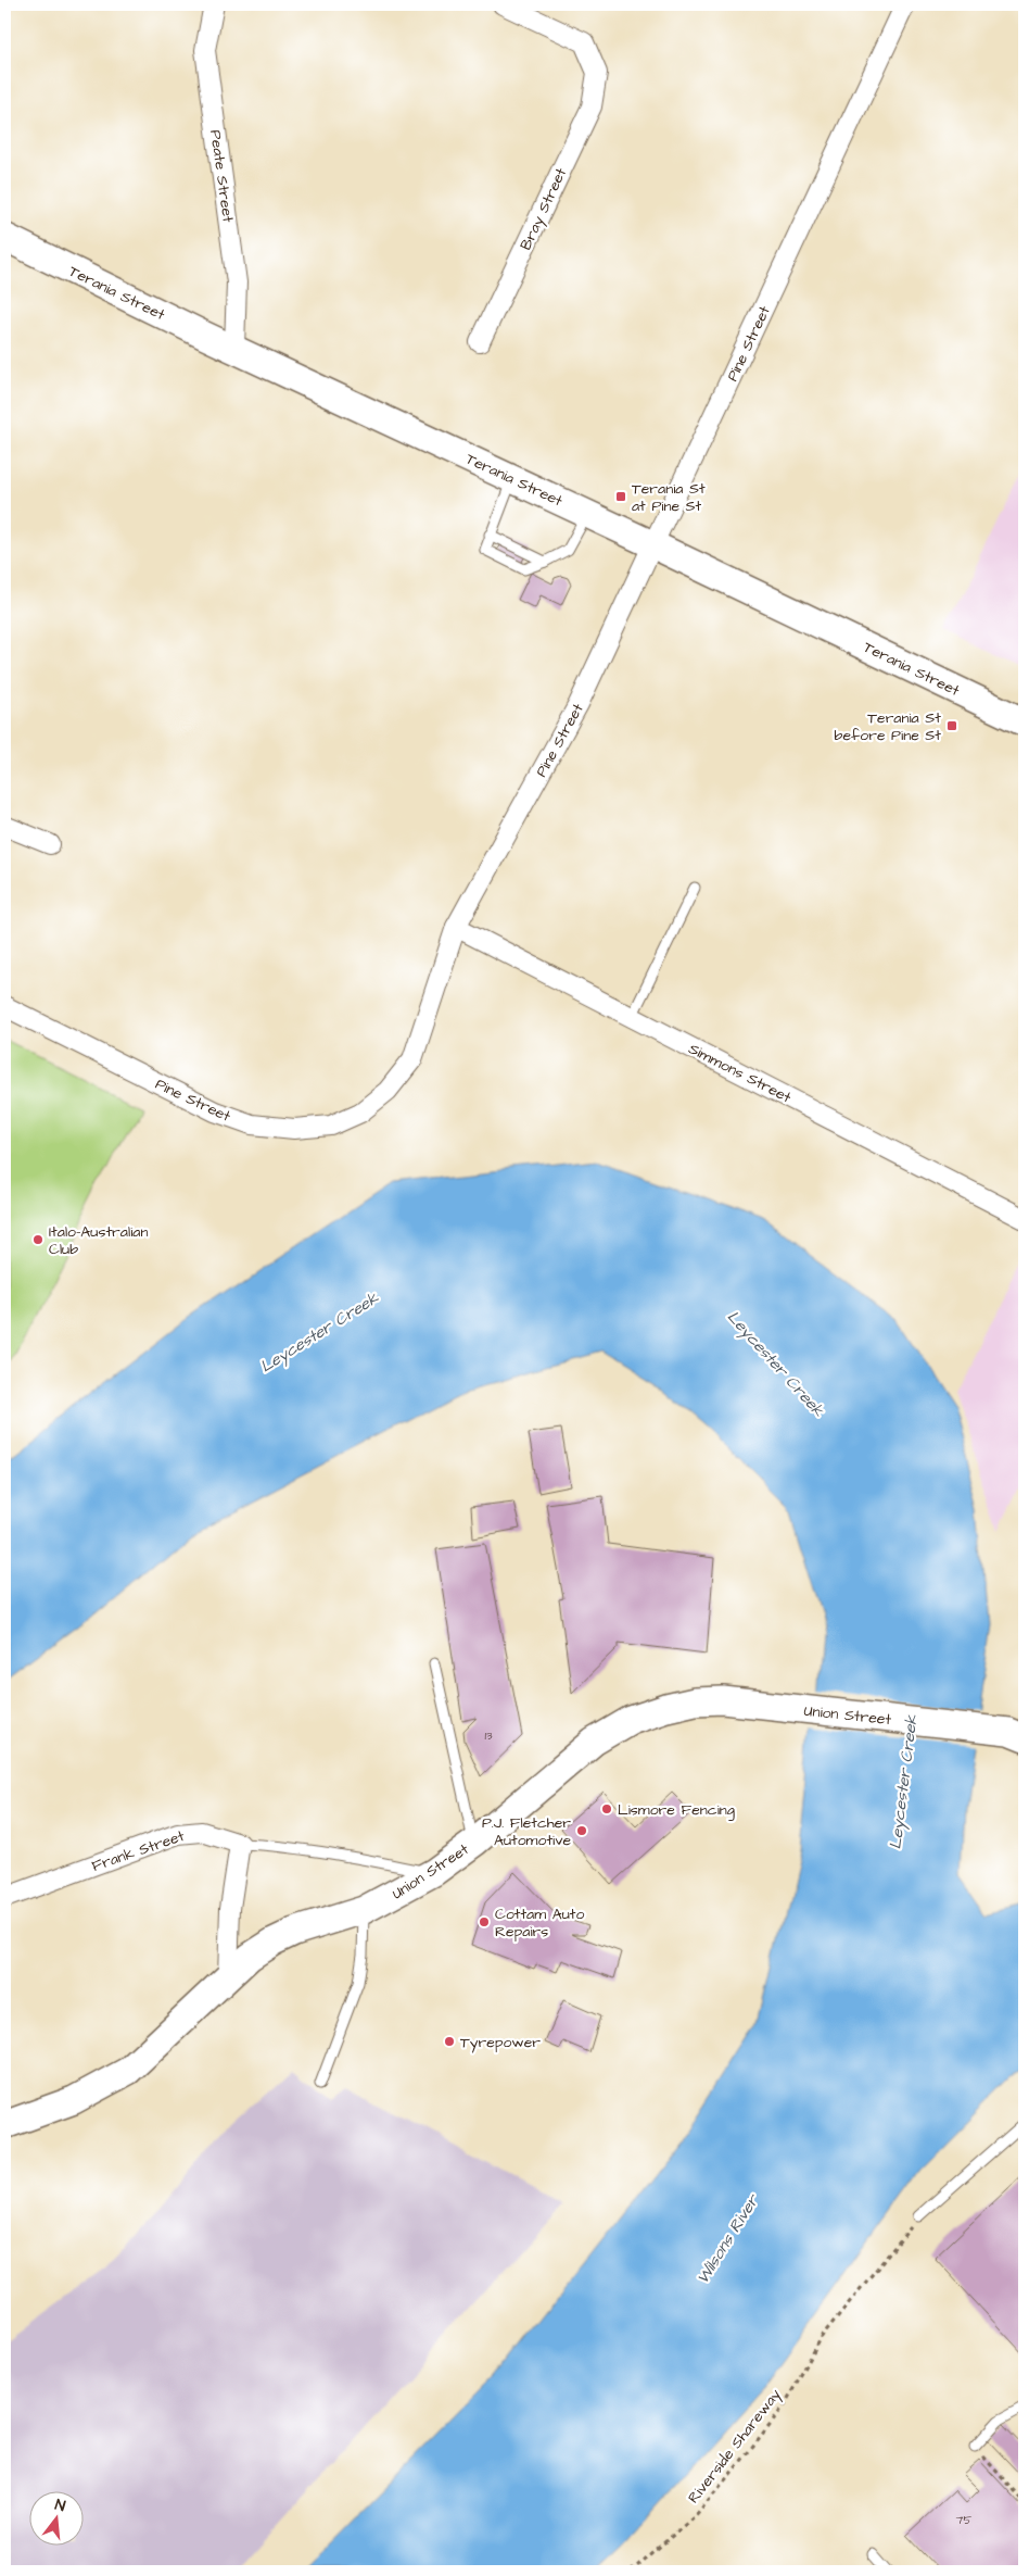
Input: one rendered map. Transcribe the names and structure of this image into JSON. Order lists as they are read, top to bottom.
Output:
{
  "streets": {
    "main road": ["Terania Street", "Union Street"],
    "street": [
      "Peate Street",
      "Bray Street",
      "Pine Street",
      "Simmons Street",
      "Frank Street"
    ],
    "path": ["Riverside Shareway"]
  },
  "crossings": [
    ["Peate Street", "Terania Street"],
    ["Terania Street", "Pine Street"],
    ["Pine Street", "Simmons Street"]
  ],
  "water": ["Leycester Creek", "Wilsons River"],
  "places": {
    "transit": ["Terania St at Pine St", "Terania St before Pine St"],
    "other": [
      "Italo-Australian Club",
      "Lismore Fencing",
      "P.J. Fletcher Automotive",
      "Cottam Auto Repairs",
      "Tyrepower"
    ]
  },
  "house_numbers": ["13", "75"],
  "north": "top"
}
